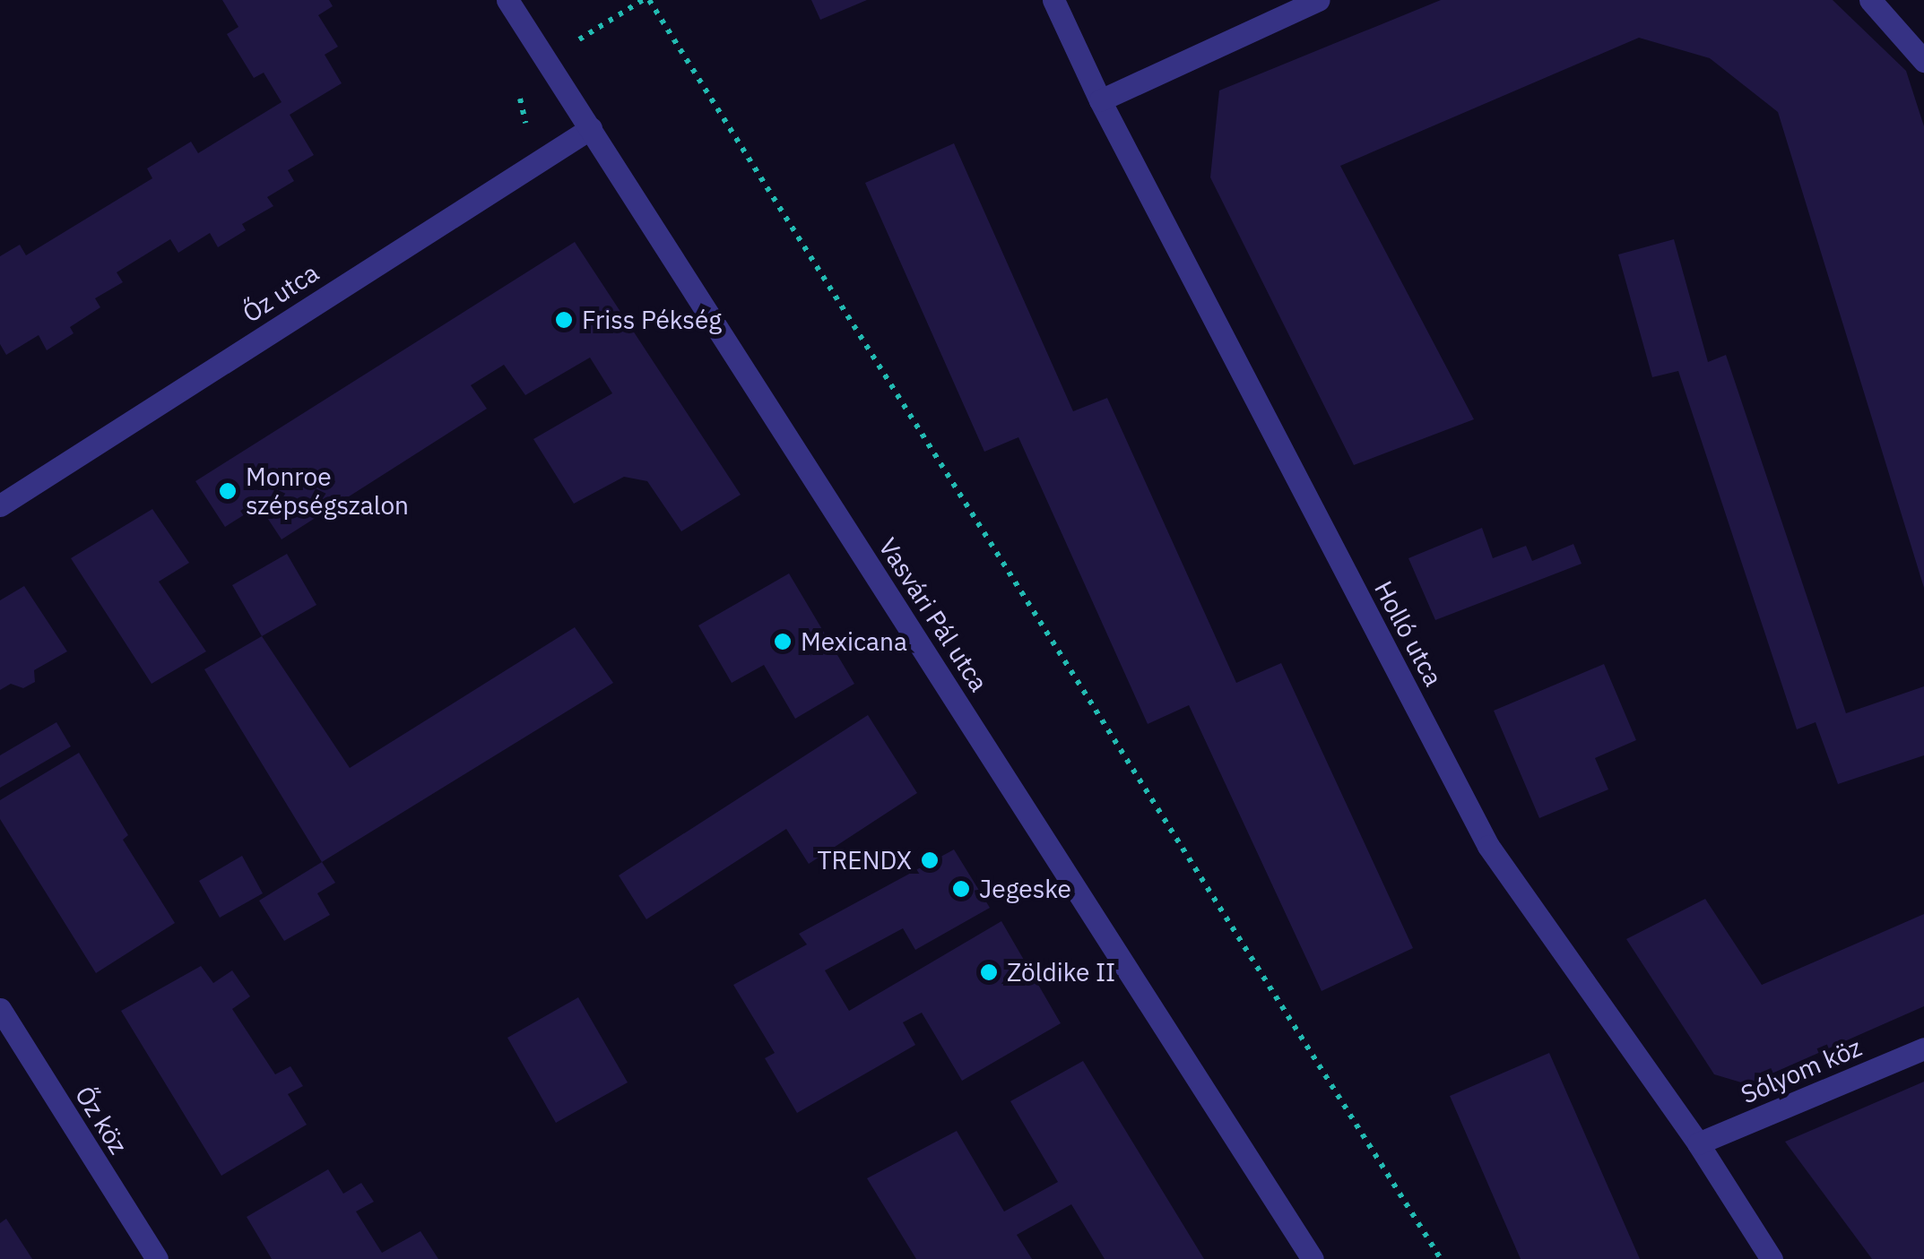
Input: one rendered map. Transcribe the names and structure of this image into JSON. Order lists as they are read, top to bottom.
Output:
{
  "streets": {
    "street": [
      "Őz utca",
      "Vasvári Pál utca",
      "Holló utca",
      "Sólyom köz",
      "Őz köz"
    ]
  },
  "crossings": [
    ["Őz utca", "Vasvári Pál utca"],
    ["Holló utca", "Sólyom köz"]
  ],
  "places": [
    "Friss Pékség",
    "Monroe szépségszalon",
    "Mexicana",
    "TRENDX",
    "Jegeske",
    "Zöldike II"
  ]
}
